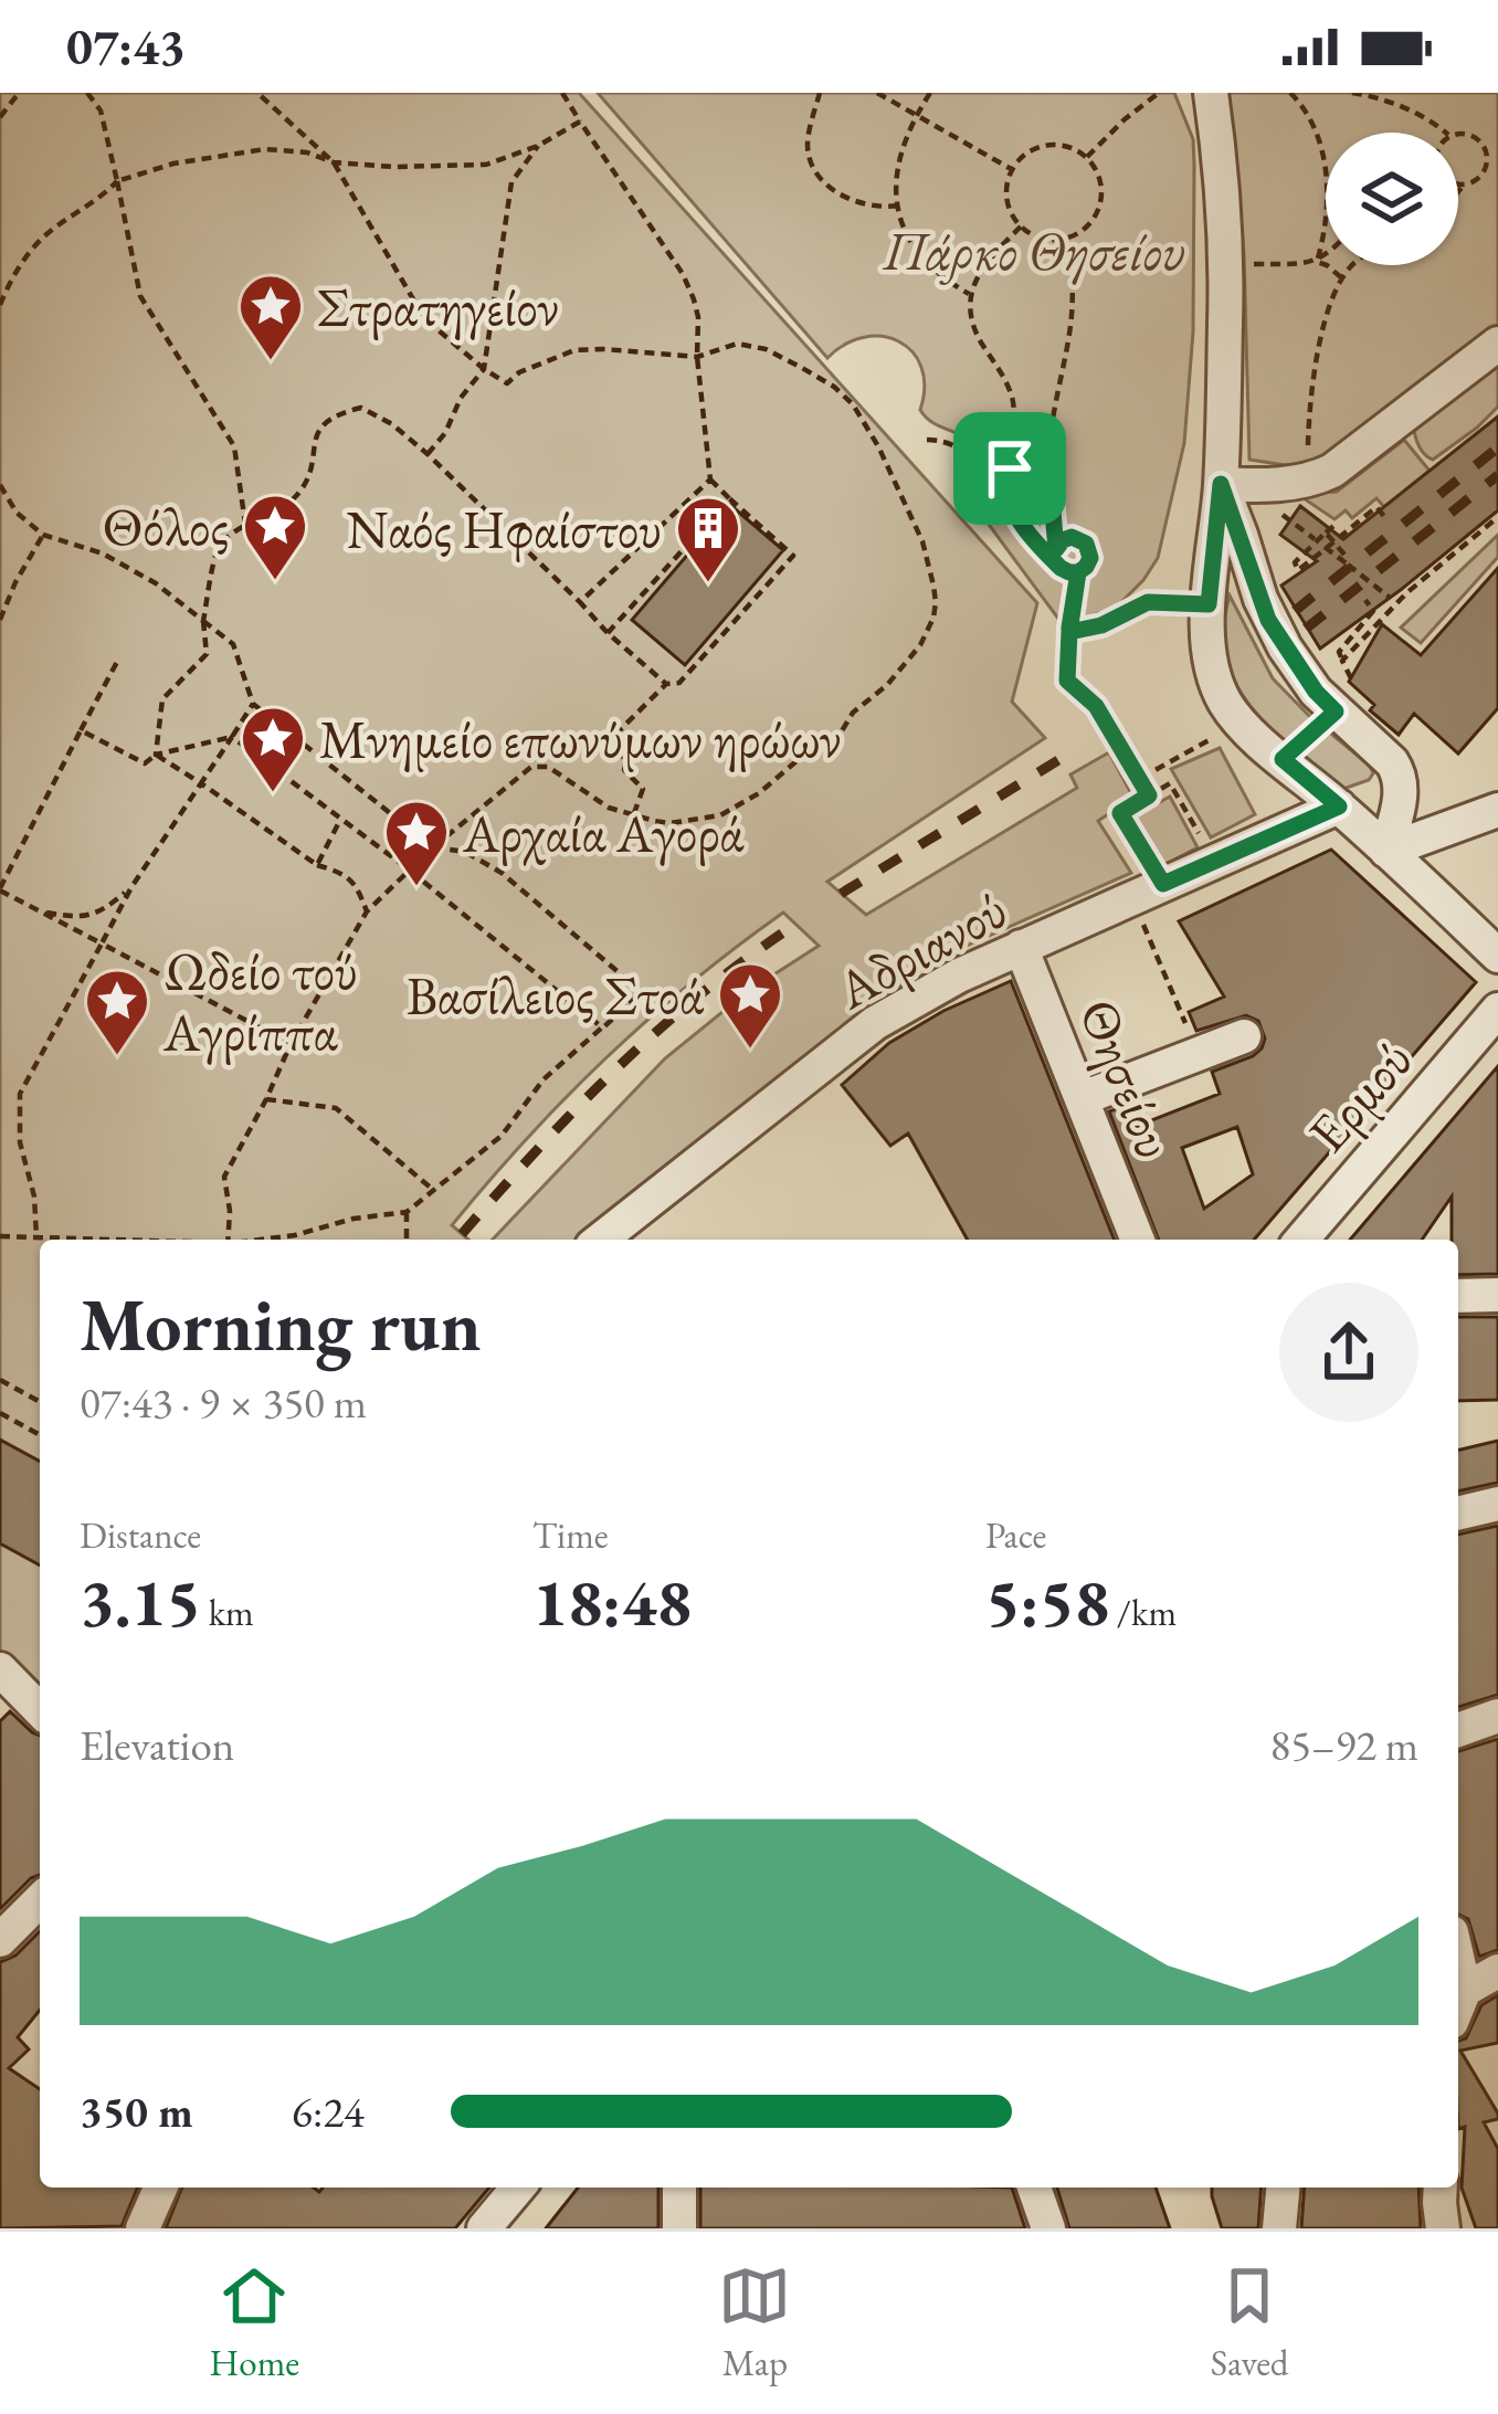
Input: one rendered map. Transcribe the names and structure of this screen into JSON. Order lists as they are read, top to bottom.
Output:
{
  "streets": {
    "street": ["Αδριανού", "Θησείου", "Ερμού"]
  },
  "crossings": [
    ["Αδριανού", "Θησείου"]
  ],
  "parks": ["Πάρκο Θησείου"],
  "places": {
    "place": [
      "Στρατηγείον",
      "Θόλος",
      "Μνημείο επωνύμων ηρώων",
      "Αρχαία Αγορά",
      "Βασίλειος Στοά",
      "Ωδείο τού Αγρίππα"
    ],
    "building": ["Ναός Ηφαίστου"]
  },
  "page": {
    "status": "07:43",
    "heading": ["Morning run", "07:43 · 9 × 350 m"],
    "stats": [
      ["Distance", "3.15 km"],
      ["Time", "18:48"],
      ["Pace", "5:58 /km"]
    ],
    "chart": ["Elevation", "85–92 m"],
    "list": [
      {
        "name": "350 m",
        "note": "6:24"
      }
    ],
    "tabs": ["Home", "Map", "Saved"]
  }
}
